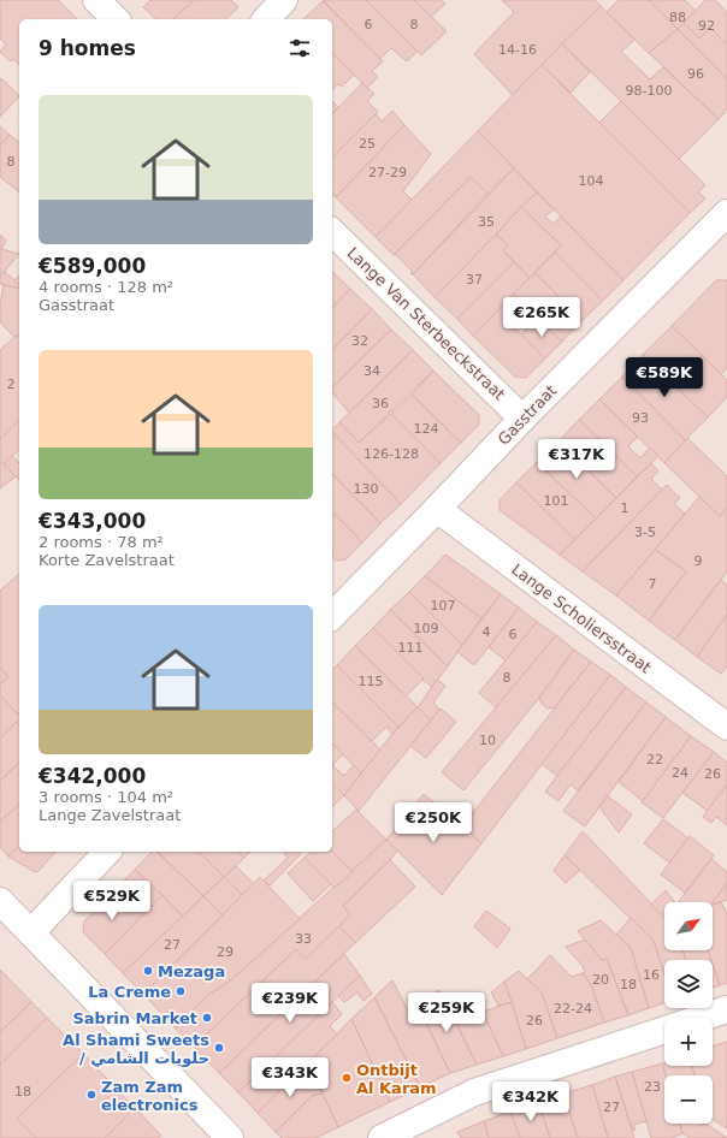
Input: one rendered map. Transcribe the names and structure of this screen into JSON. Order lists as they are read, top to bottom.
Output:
{
  "streets": {
    "street": ["Lange Van Sterbeeckstraat", "Gasstraat", "Lange Scholiersstraat"]
  },
  "crossings": [
    ["Lange Van Sterbeeckstraat", "Gasstraat"],
    ["Gasstraat", "Lange Scholiersstraat"]
  ],
  "places": [
    "Mezaga",
    "La Creme",
    "Sabrin Market",
    "Al Shami Sweets / حلويات الشامي",
    "Ontbijt Al Karam",
    "Zam Zam electronics"
  ],
  "house_numbers": [
    "88",
    "6",
    "8",
    "92",
    "14-16",
    "96",
    "98-100",
    "25",
    "8",
    "27-29",
    "104",
    "35",
    "37",
    "32",
    "34",
    "2",
    "36",
    "93",
    "124",
    "126-128",
    "130",
    "101",
    "1",
    "3-5",
    "9",
    "7",
    "107",
    "109",
    "4",
    "6",
    "111",
    "8",
    "115",
    "10",
    "22",
    "24",
    "26",
    "33",
    "27",
    "29",
    "16",
    "20",
    "18",
    "22-24",
    "26",
    "23",
    "18",
    "27"
  ],
  "north": "top right",
  "page": {
    "heading": "9 homes",
    "list": [
      {
        "name": "€589,000",
        "note": "4 rooms · 128 m² · Gasstraat"
      },
      {
        "name": "€343,000",
        "note": "2 rooms · 78 m² · Korte Zavelstraat"
      },
      {
        "name": "€342,000",
        "note": "3 rooms · 104 m² · Lange Zavelstraat"
      }
    ],
    "price": [
      "€265K",
      "€589K",
      "€317K",
      "€250K",
      "€529K",
      "€239K",
      "€259K",
      "€343K",
      "€342K"
    ],
    "map_buttons": ["+", "−"]
  }
}
